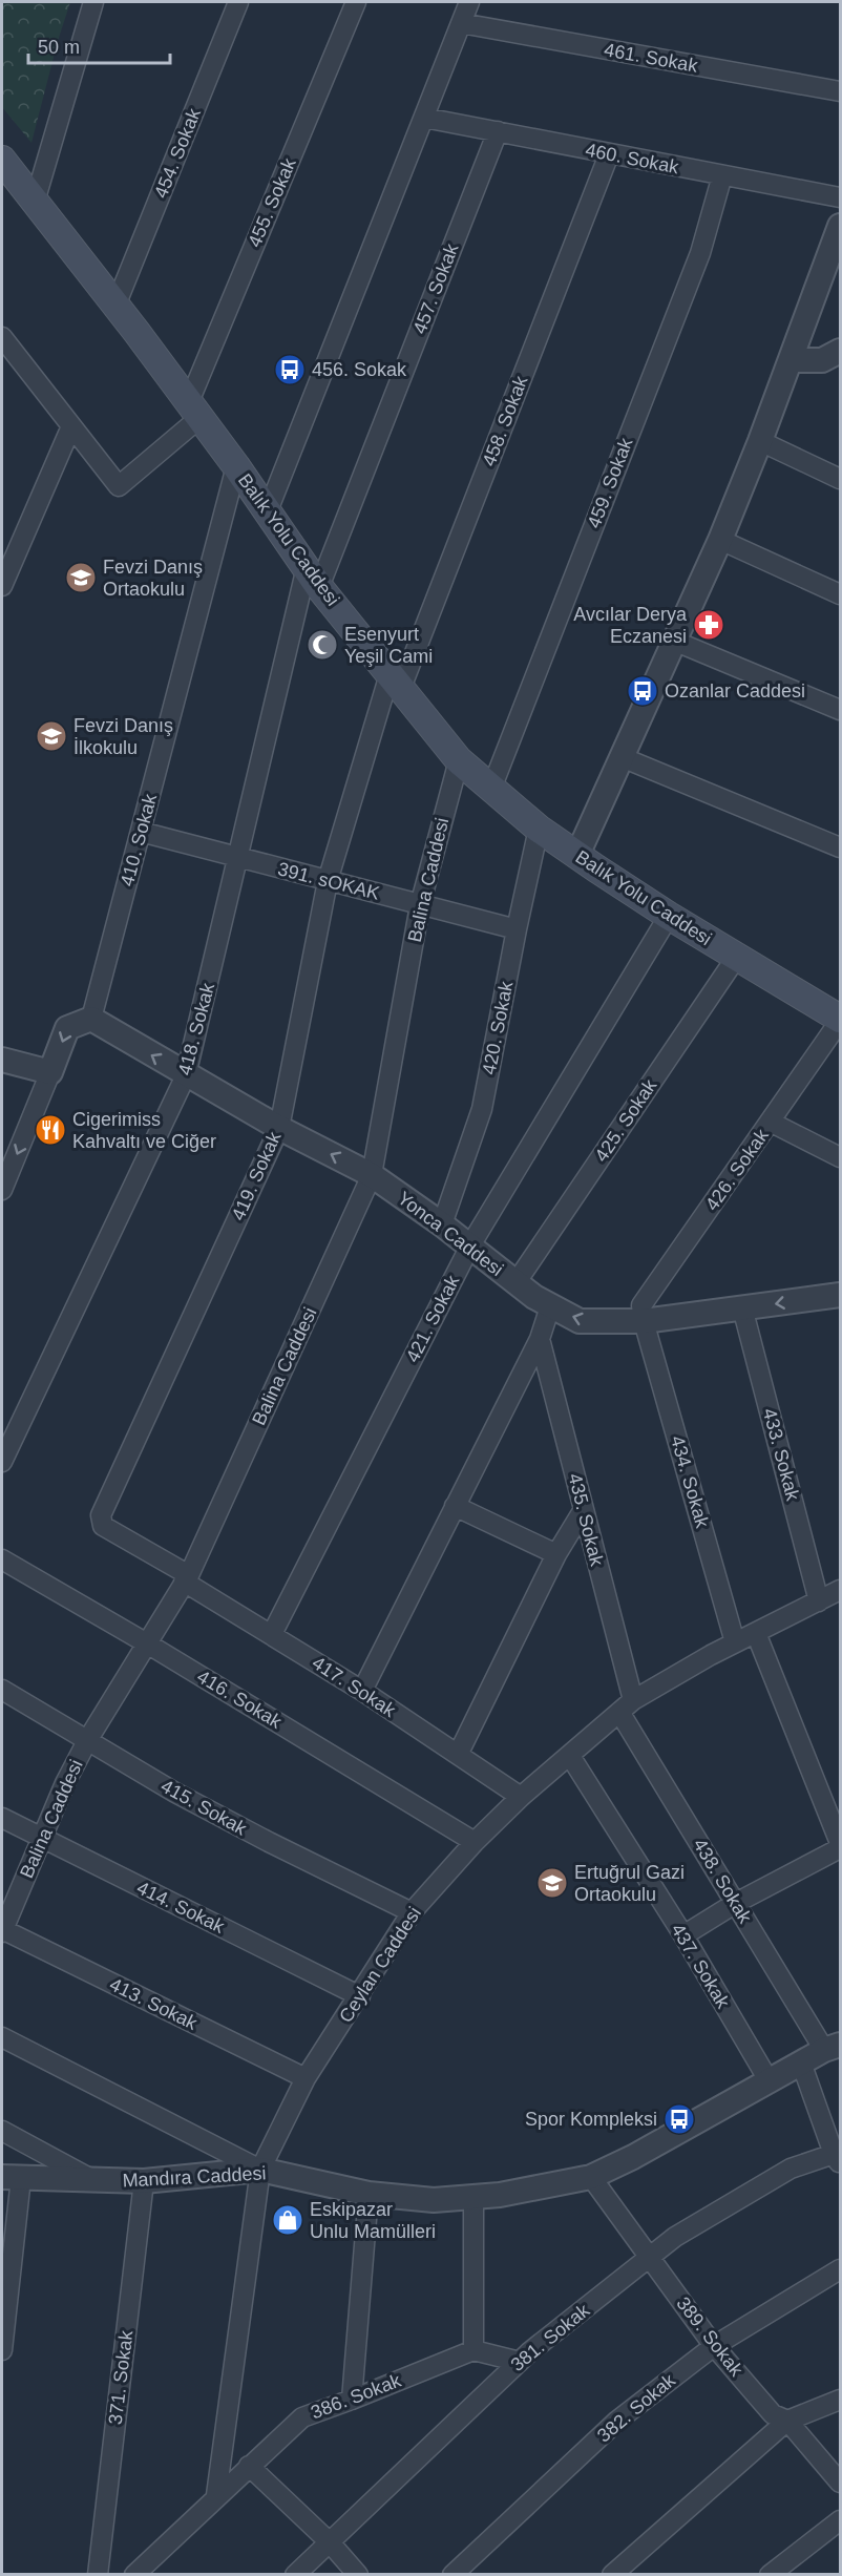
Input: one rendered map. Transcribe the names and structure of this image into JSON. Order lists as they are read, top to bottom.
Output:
{
  "streets": {
    "main road": ["Balık Yolu Caddesi"],
    "street": [
      "461. Sokak",
      "454. Sokak",
      "460. Sokak",
      "455. Sokak",
      "457. Sokak",
      "458. Sokak",
      "459. Sokak",
      "410. Sokak",
      "Balina Caddesi",
      "391. sOKAK",
      "420. Sokak",
      "418. Sokak",
      "425. Sokak",
      "426. Sokak",
      "419. Sokak",
      "Yonca Caddesi",
      "421. Sokak",
      "433. Sokak",
      "434. Sokak",
      "435. Sokak",
      "417. Sokak",
      "416. Sokak",
      "415. Sokak",
      "438. Sokak",
      "414. Sokak",
      "Ceylan Caddesi",
      "437. Sokak",
      "413. Sokak",
      "Mandıra Caddesi",
      "389. Sokak",
      "381. Sokak",
      "371. Sokak",
      "386. Sokak",
      "382. Sokak"
    ]
  },
  "crossings": [
    ["454. Sokak", "Balık Yolu Caddesi"],
    ["460. Sokak", "457. Sokak"],
    ["460. Sokak", "458. Sokak"],
    ["460. Sokak", "459. Sokak"],
    ["455. Sokak", "Balık Yolu Caddesi"],
    ["457. Sokak", "Balık Yolu Caddesi"],
    ["457. Sokak", "418. Sokak"],
    ["458. Sokak", "Balık Yolu Caddesi"],
    ["458. Sokak", "419. Sokak"],
    ["459. Sokak", "Balık Yolu Caddesi"],
    ["Balık Yolu Caddesi", "410. Sokak"],
    ["Balık Yolu Caddesi", "Balina Caddesi"],
    ["Balık Yolu Caddesi", "420. Sokak"],
    ["Balık Yolu Caddesi", "418. Sokak"],
    ["Balık Yolu Caddesi", "425. Sokak"],
    ["Balık Yolu Caddesi", "426. Sokak"],
    ["Balık Yolu Caddesi", "419. Sokak"],
    ["Balık Yolu Caddesi", "421. Sokak"],
    ["410. Sokak", "391. sOKAK"],
    ["410. Sokak", "Yonca Caddesi"],
    ["Balina Caddesi", "391. sOKAK"],
    ["Balina Caddesi", "419. Sokak"],
    ["Balina Caddesi", "Yonca Caddesi"],
    ["Balina Caddesi", "417. Sokak"],
    ["Balina Caddesi", "416. Sokak"],
    ["Balina Caddesi", "415. Sokak"],
    ["Balina Caddesi", "414. Sokak"],
    ["Balina Caddesi", "413. Sokak"],
    ["391. sOKAK", "420. Sokak"],
    ["391. sOKAK", "418. Sokak"],
    ["391. sOKAK", "419. Sokak"],
    ["420. Sokak", "Yonca Caddesi"],
    ["418. Sokak", "Yonca Caddesi"],
    ["425. Sokak", "Yonca Caddesi"],
    ["426. Sokak", "Yonca Caddesi"],
    ["426. Sokak", "434. Sokak"],
    ["419. Sokak", "Yonca Caddesi"],
    ["419. Sokak", "417. Sokak"],
    ["Yonca Caddesi", "421. Sokak"],
    ["Yonca Caddesi", "433. Sokak"],
    ["Yonca Caddesi", "434. Sokak"],
    ["421. Sokak", "417. Sokak"],
    ["433. Sokak", "Ceylan Caddesi"],
    ["434. Sokak", "Ceylan Caddesi"],
    ["435. Sokak", "438. Sokak"],
    ["435. Sokak", "Ceylan Caddesi"],
    ["417. Sokak", "Ceylan Caddesi"],
    ["416. Sokak", "Ceylan Caddesi"],
    ["415. Sokak", "Ceylan Caddesi"],
    ["438. Sokak", "Ceylan Caddesi"],
    ["438. Sokak", "Mandıra Caddesi"],
    ["414. Sokak", "Ceylan Caddesi"],
    ["Ceylan Caddesi", "437. Sokak"],
    ["Ceylan Caddesi", "413. Sokak"],
    ["Ceylan Caddesi", "Mandıra Caddesi"],
    ["Ceylan Caddesi", "386. Sokak"],
    ["437. Sokak", "Mandıra Caddesi"],
    ["Mandıra Caddesi", "389. Sokak"],
    ["Mandıra Caddesi", "371. Sokak"],
    ["389. Sokak", "381. Sokak"],
    ["389. Sokak", "382. Sokak"]
  ],
  "one_way": ["Yonca Caddesi"],
  "places": {
    "bus stop": ["456. Sokak", "Ozanlar Caddesi", "Spor Kompleksi"],
    "school or university": ["Fevzi Danış Ortaokulu", "Fevzi Danış İlkokulu", "Ertuğrul Gazi Ortaokulu"],
    "pharmacy": ["Avcılar Derya Eczanesi"],
    "mosque": ["Esenyurt Yeşil Cami"],
    "restaurant": ["Cigerimiss Kahvaltı ve Ciğer"],
    "shop": ["Eskipazar Unlu Mamülleri"]
  },
  "scale_bar": "50 m"
}
